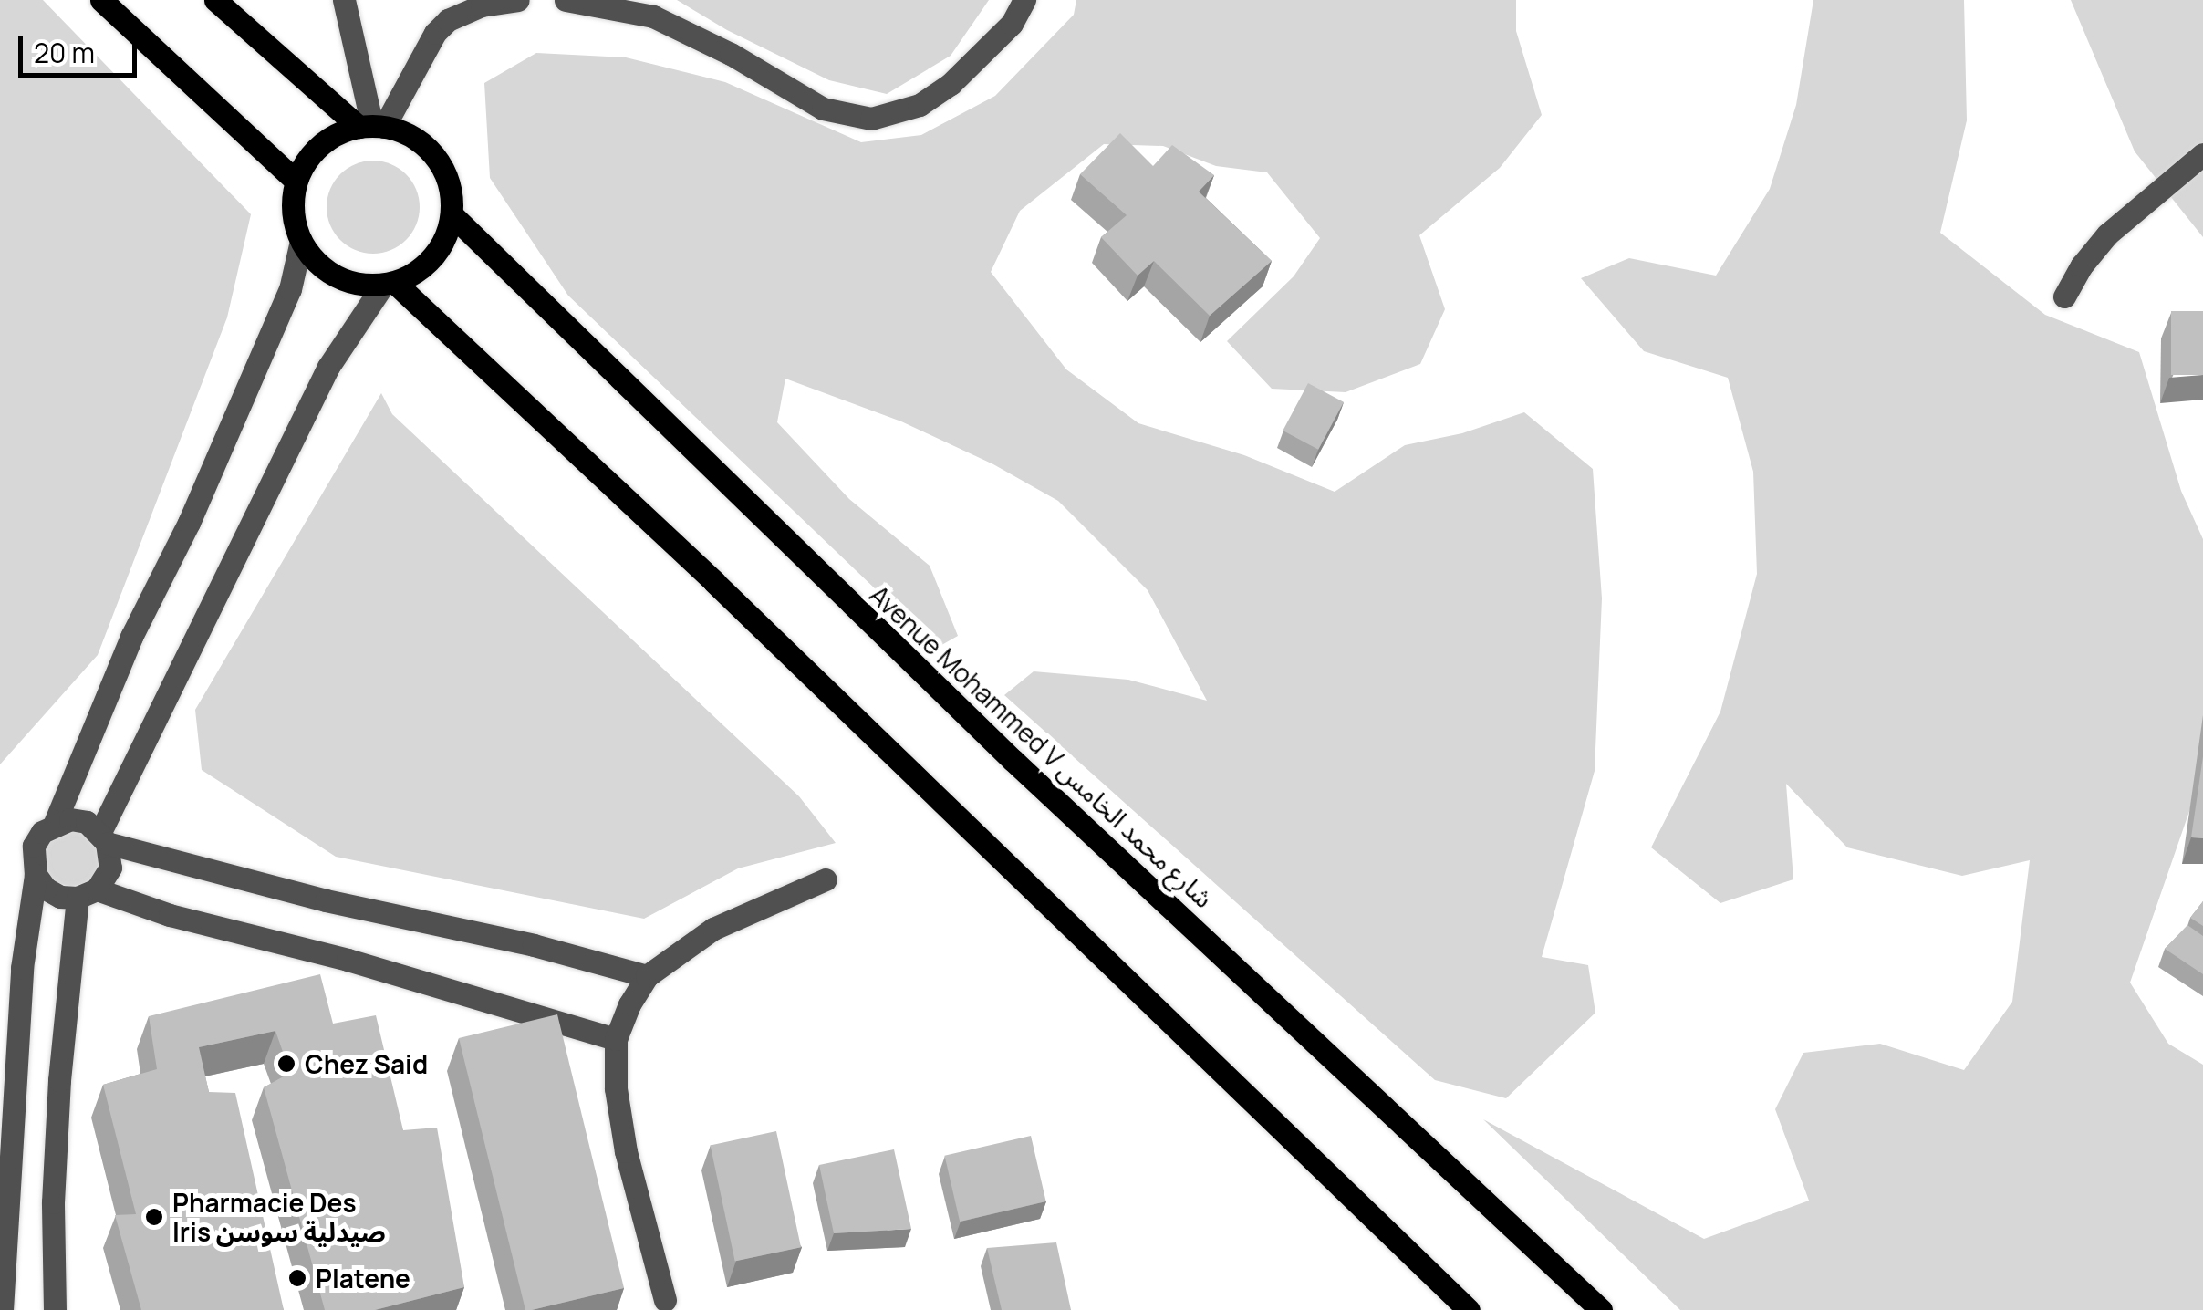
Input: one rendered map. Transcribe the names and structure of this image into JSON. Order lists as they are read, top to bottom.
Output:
{
  "streets": {
    "main road": ["Avenue Mohammed V شارع محمد الخامس"]
  },
  "places": ["Chez Said", "Pharmacie Des Iris صيدلية سوسن", "Platene"],
  "scale_bar": "20 m"
}
